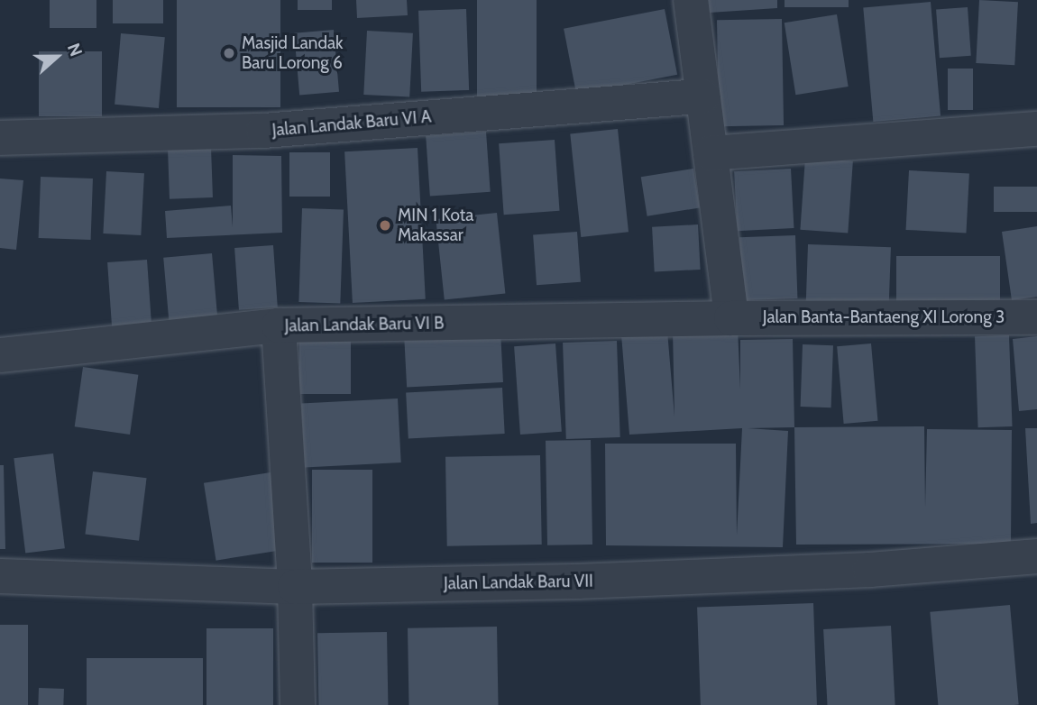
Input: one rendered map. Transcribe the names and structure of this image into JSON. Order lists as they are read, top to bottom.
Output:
{
  "streets": {
    "street": [
      "Jalan Landak Baru VI A",
      "Jalan Banta-Bantaeng XI Lorong 3",
      "Jalan Landak Baru VI B",
      "Jalan Landak Baru VII"
    ]
  },
  "crossings": [
    ["Jalan Banta-Bantaeng XI Lorong 3", "Jalan Landak Baru VI B"]
  ],
  "places": ["Masjid Landak Baru Lorong 6", "MIN 1 Kota Makassar"],
  "north": "right"
}
